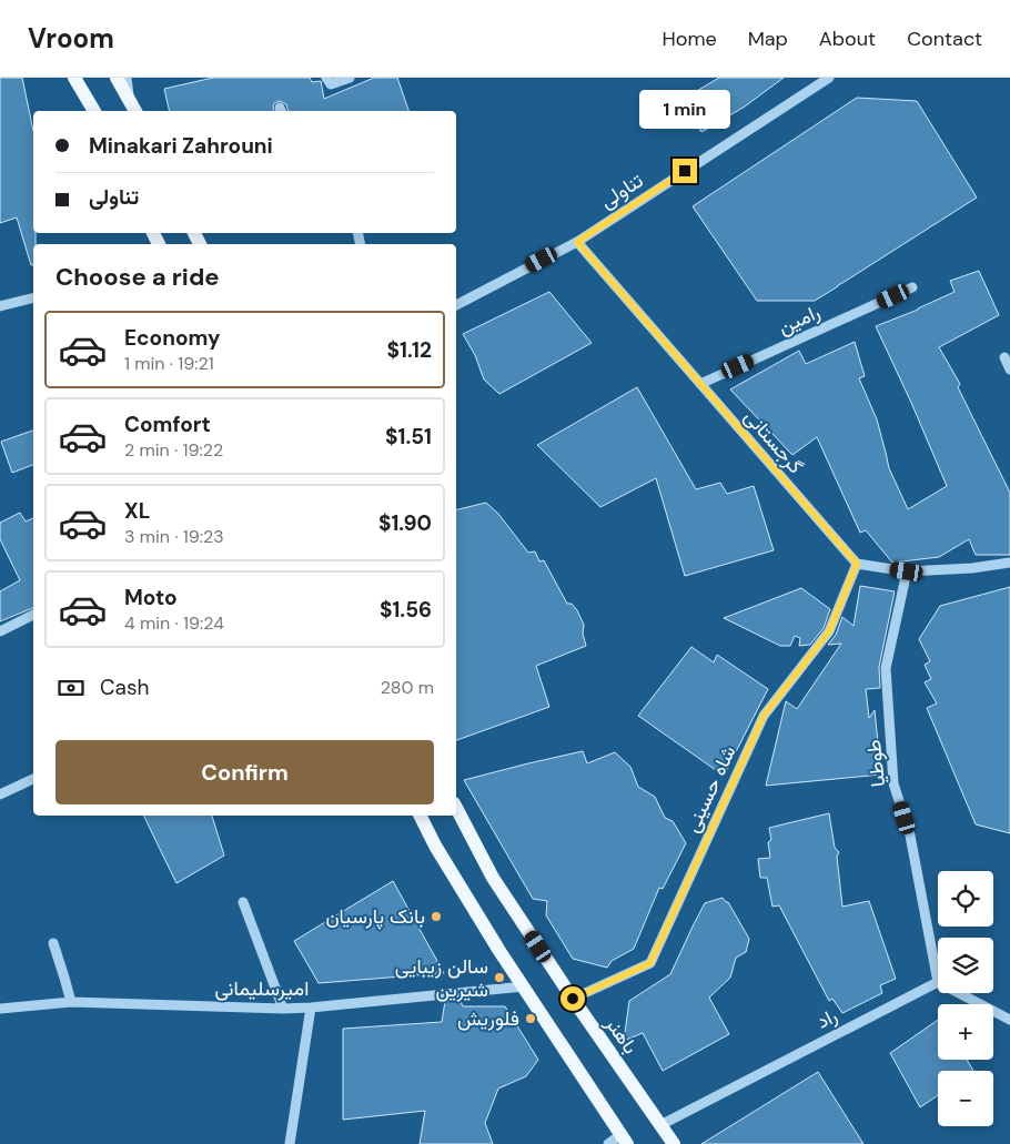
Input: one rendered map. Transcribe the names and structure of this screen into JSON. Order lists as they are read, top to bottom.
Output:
{
  "streets": {
    "main road": ["باهنر"],
    "street": [
      "تناولی",
      "رامین",
      "گرجستانی",
      "طوطیا",
      "شاه حسینی",
      "امیرسلیمانی",
      "راد"
    ]
  },
  "crossings": [
    ["تناولی", "گرجستانی"],
    ["رامین", "گرجستانی"],
    ["گرجستانی", "شاه حسینی"],
    ["طوطیا", "راد"],
    ["شاه حسینی", "باهنر"],
    ["راد", "باهنر"]
  ],
  "places": ["بانک پارسیان", "سالن زیبایی شیرین", "فلوریش"],
  "page": {
    "header": "Vroom",
    "nav": [
      "Home",
      "Map",
      "About",
      "Contact"
    ],
    "bubble": "1 min",
    "banner": ["Minakari Zahrouni", "تناولی"],
    "heading": "Choose a ride",
    "list": [
      {
        "name": "Economy",
        "note": "1 min · 19:21",
        "value": "$1.12"
      },
      {
        "name": "Comfort",
        "note": "2 min · 19:22",
        "value": "$1.51"
      },
      {
        "name": "XL",
        "note": "3 min · 19:23",
        "value": "$1.90"
      },
      {
        "name": "Moto",
        "note": "4 min · 19:24",
        "value": "$1.56"
      }
    ],
    "pay": ["Cash", "280 m"],
    "buttons": "Confirm",
    "map_buttons": ["+", "−"]
  }
}
